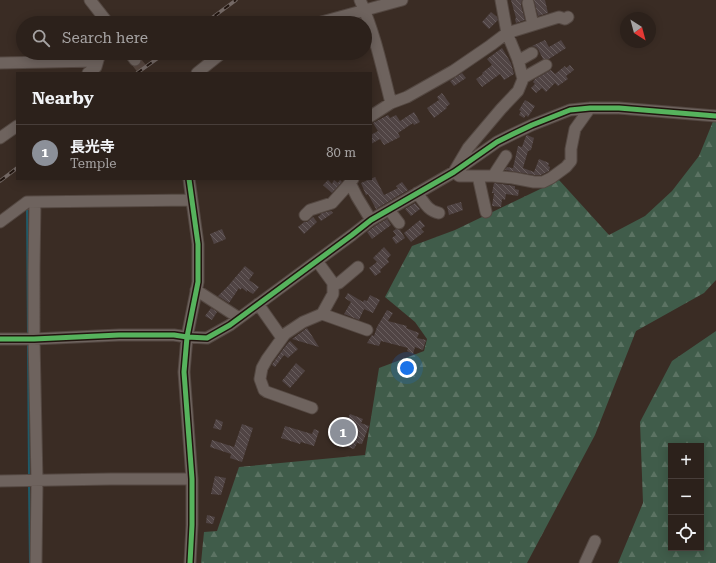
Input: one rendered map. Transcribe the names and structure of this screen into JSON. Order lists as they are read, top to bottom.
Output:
{
  "north": "bottom right",
  "page": {
    "search": "Search here",
    "heading": "Nearby",
    "list": [
      {
        "mark": "1",
        "name": "長光寺",
        "note": "Temple",
        "value": "80 m"
      }
    ],
    "pins": "1",
    "map_buttons": ["+", "−"]
  }
}
